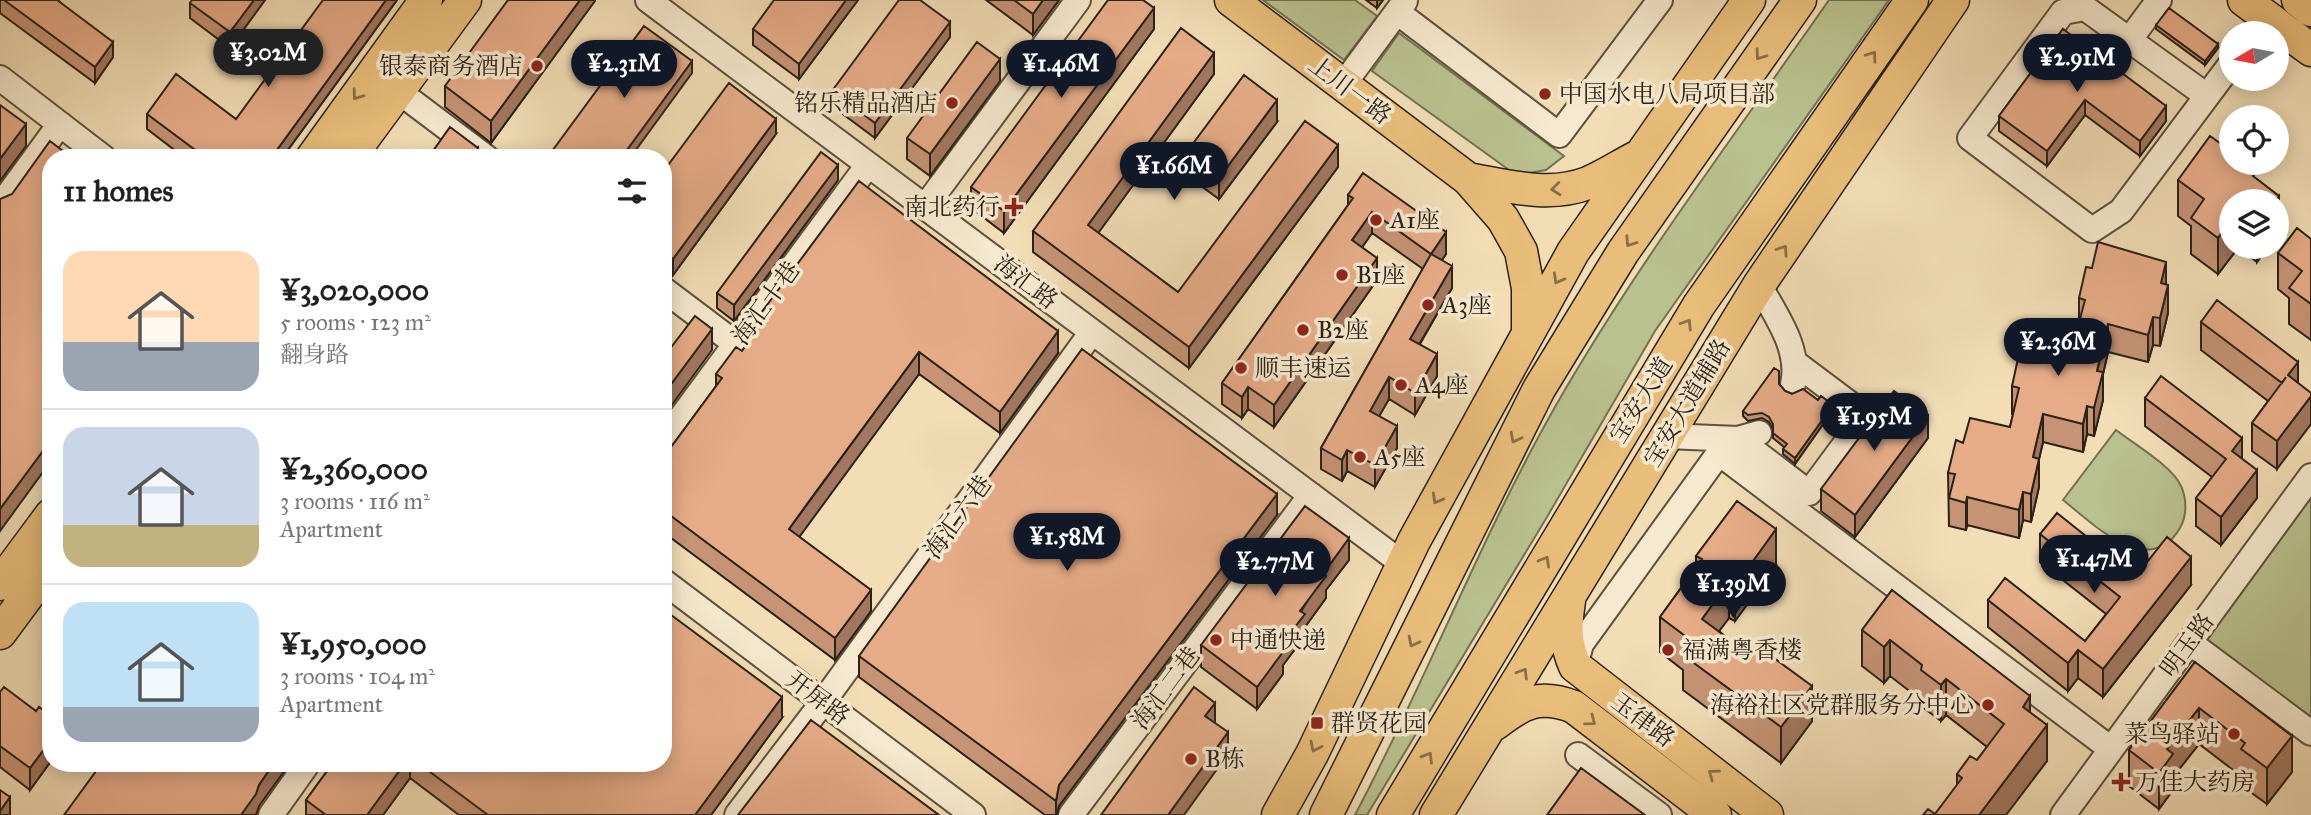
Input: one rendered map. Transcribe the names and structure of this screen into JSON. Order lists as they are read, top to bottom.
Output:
{
  "streets": {
    "main road": [
      "上川一路",
      "宝安大道",
      "宝安大道辅路",
      "玉律路"
    ],
    "street": [
      "海汇路",
      "海汇十巷",
      "海汇六巷",
      "明玉路",
      "海汇二巷",
      "开屏路"
    ]
  },
  "crossings": [
    ["海汇路", "海汇十巷"],
    ["海汇路", "海汇六巷"],
    ["海汇路", "海汇二巷"],
    ["宝安大道辅路", "玉律路"],
    ["海汇六巷", "开屏路"]
  ],
  "places": {
    "other": [
      "银泰商务酒店",
      "中国水电八局项目部",
      "铭乐精品酒店",
      "A1座",
      "B1座",
      "A3座",
      "B2座",
      "顺丰速运",
      "A4座",
      "A5座",
      "中通快递",
      "福满粤香楼",
      "海裕社区党群服务分中心",
      "菜鸟驿站",
      "B栋"
    ],
    "health": ["南北药行", "万佳大药房"],
    "transit": ["群贤花园"]
  },
  "north": "left",
  "page": {
    "price": [
      "¥3.02M",
      "¥2.91M",
      "¥2.31M",
      "¥1.46M",
      "¥1.66M",
      "¥2.36M",
      "¥1.95M",
      "¥1.58M",
      "¥1.47M",
      "¥2.77M",
      "¥1.39M"
    ],
    "heading": "11 homes",
    "list": [
      {
        "name": "¥3,020,000",
        "note": "5 rooms · 123 m² · 翻身路"
      },
      {
        "name": "¥2,360,000",
        "note": "3 rooms · 116 m² · Apartment"
      },
      {
        "name": "¥1,950,000",
        "note": "3 rooms · 104 m² · Apartment"
      }
    ]
  }
}
